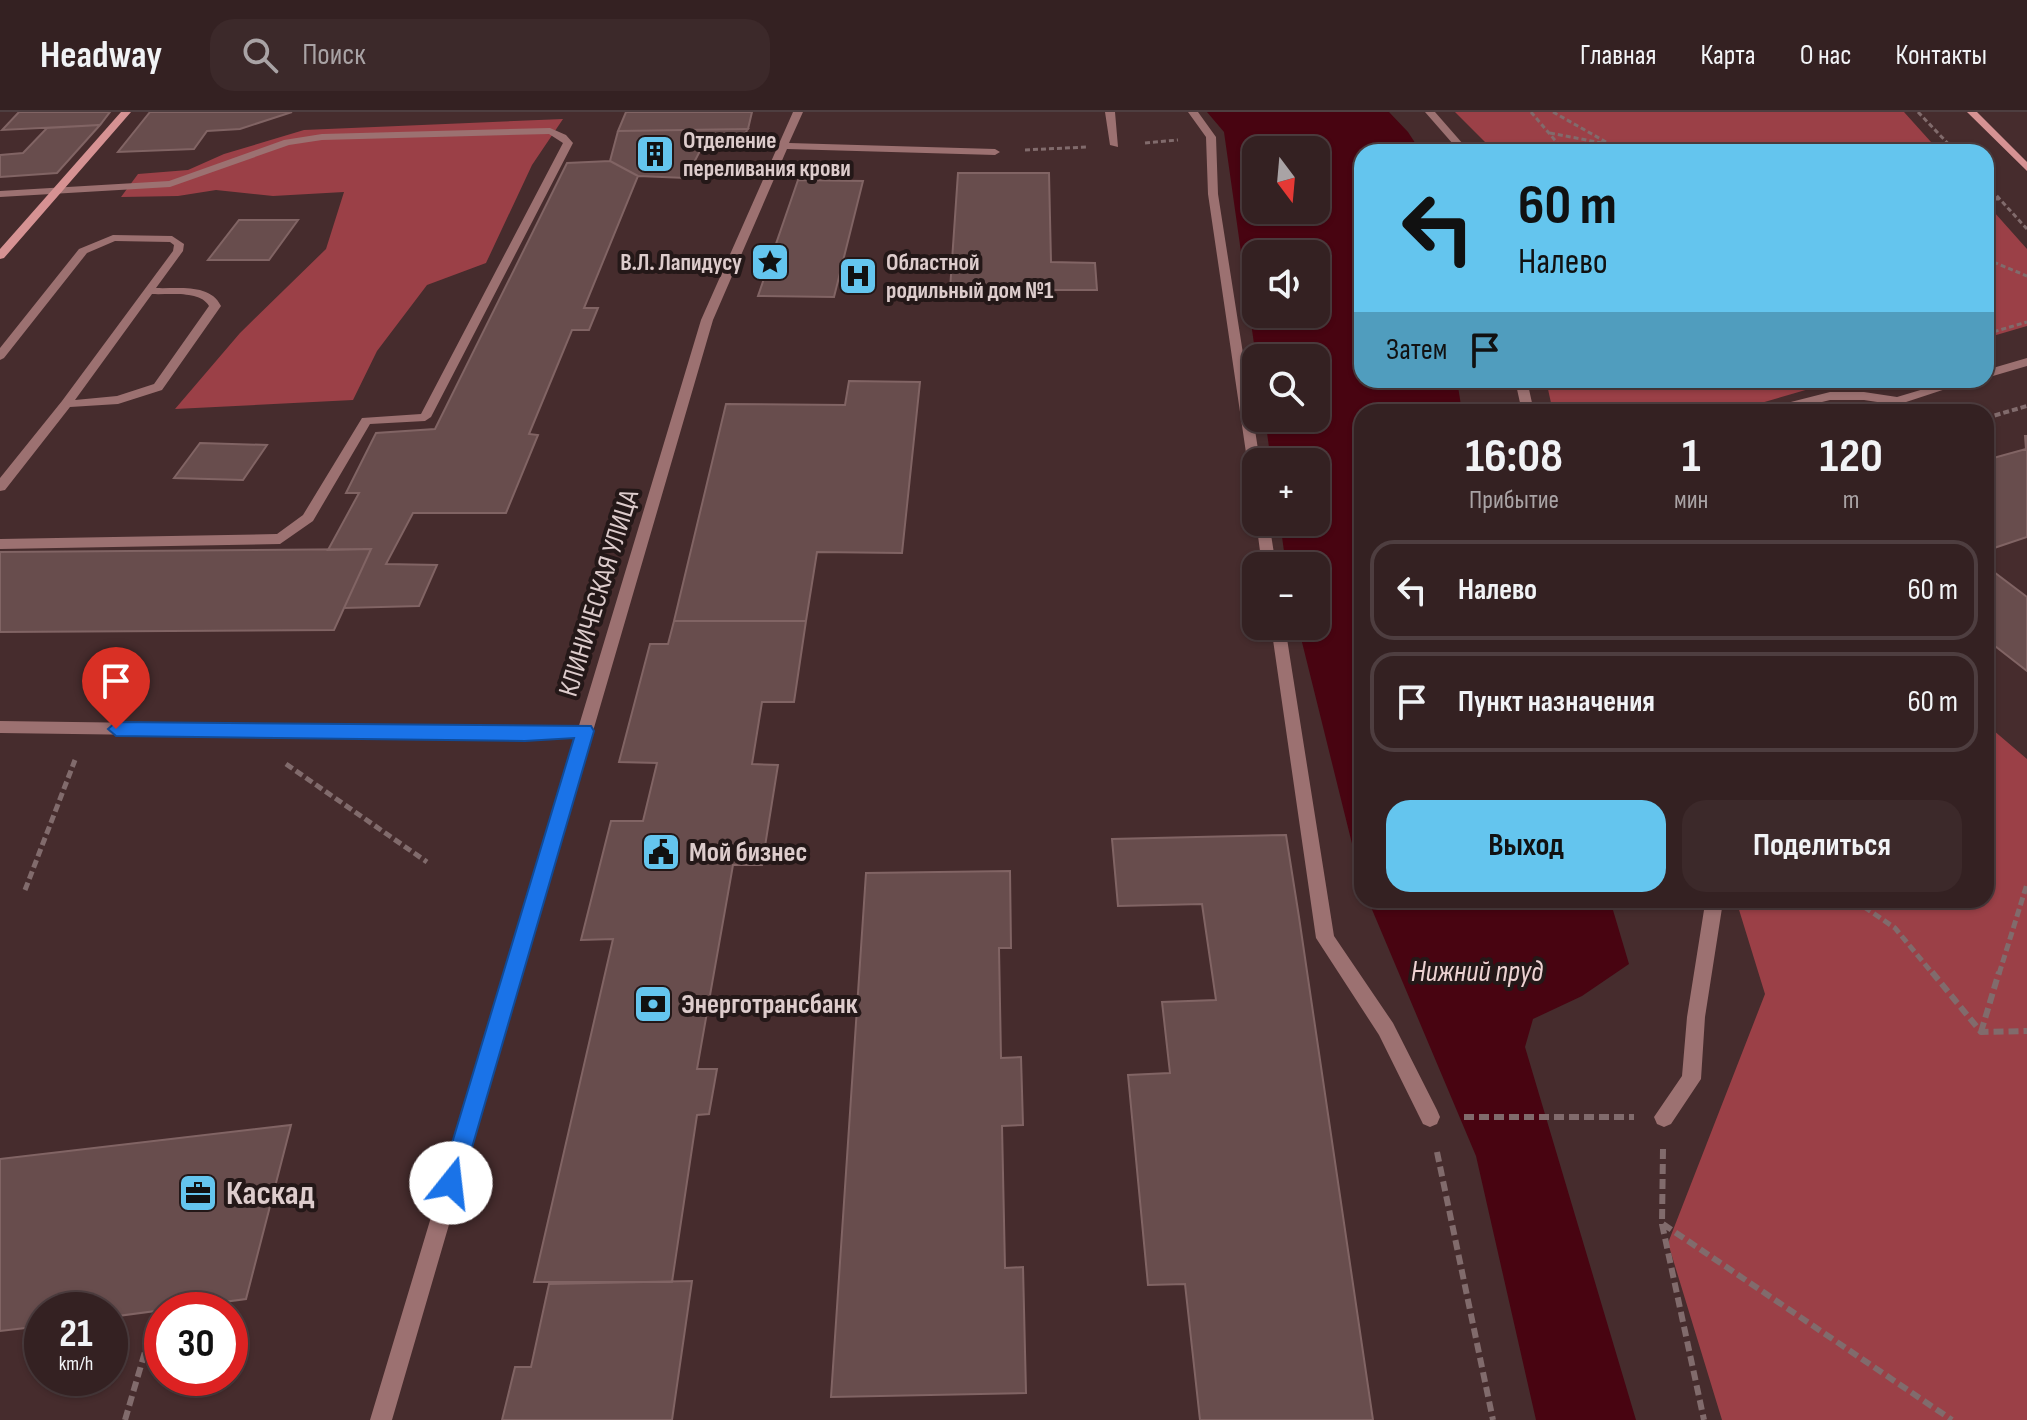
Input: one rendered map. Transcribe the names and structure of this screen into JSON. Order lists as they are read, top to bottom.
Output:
{
  "streets": {
    "street": ["КЛИНИЧЕСКАЯ УЛИЦА"]
  },
  "water": ["Нижний пруд"],
  "places": {
    "building": ["Отделение переливания крови"],
    "place": ["В.Л. Лапидусу"],
    "hospital": ["Областной родильный дом №1"],
    "public building": ["Мой бизнес"],
    "bank": ["Энерготрансбанк"],
    "office": ["Каскад"]
  },
  "north": "bottom",
  "page": {
    "header": "Headway",
    "search": "Поиск",
    "nav": [
      "Главная",
      "Карта",
      "О нас",
      "Контакты"
    ],
    "map_buttons": ["+", "−"],
    "turn": ["60 m", "Налево"],
    "then": "Затем",
    "eta": [
      "16:08",
      "Прибытие",
      "1",
      "мин",
      "120",
      "m"
    ],
    "list": [
      {
        "name": "Налево",
        "value": "60 m"
      },
      {
        "name": "Пункт назначения",
        "value": "60 m"
      }
    ],
    "buttons": ["Выход", "Поделиться"],
    "speed": "21 km/h",
    "limit": "30"
  }
}
